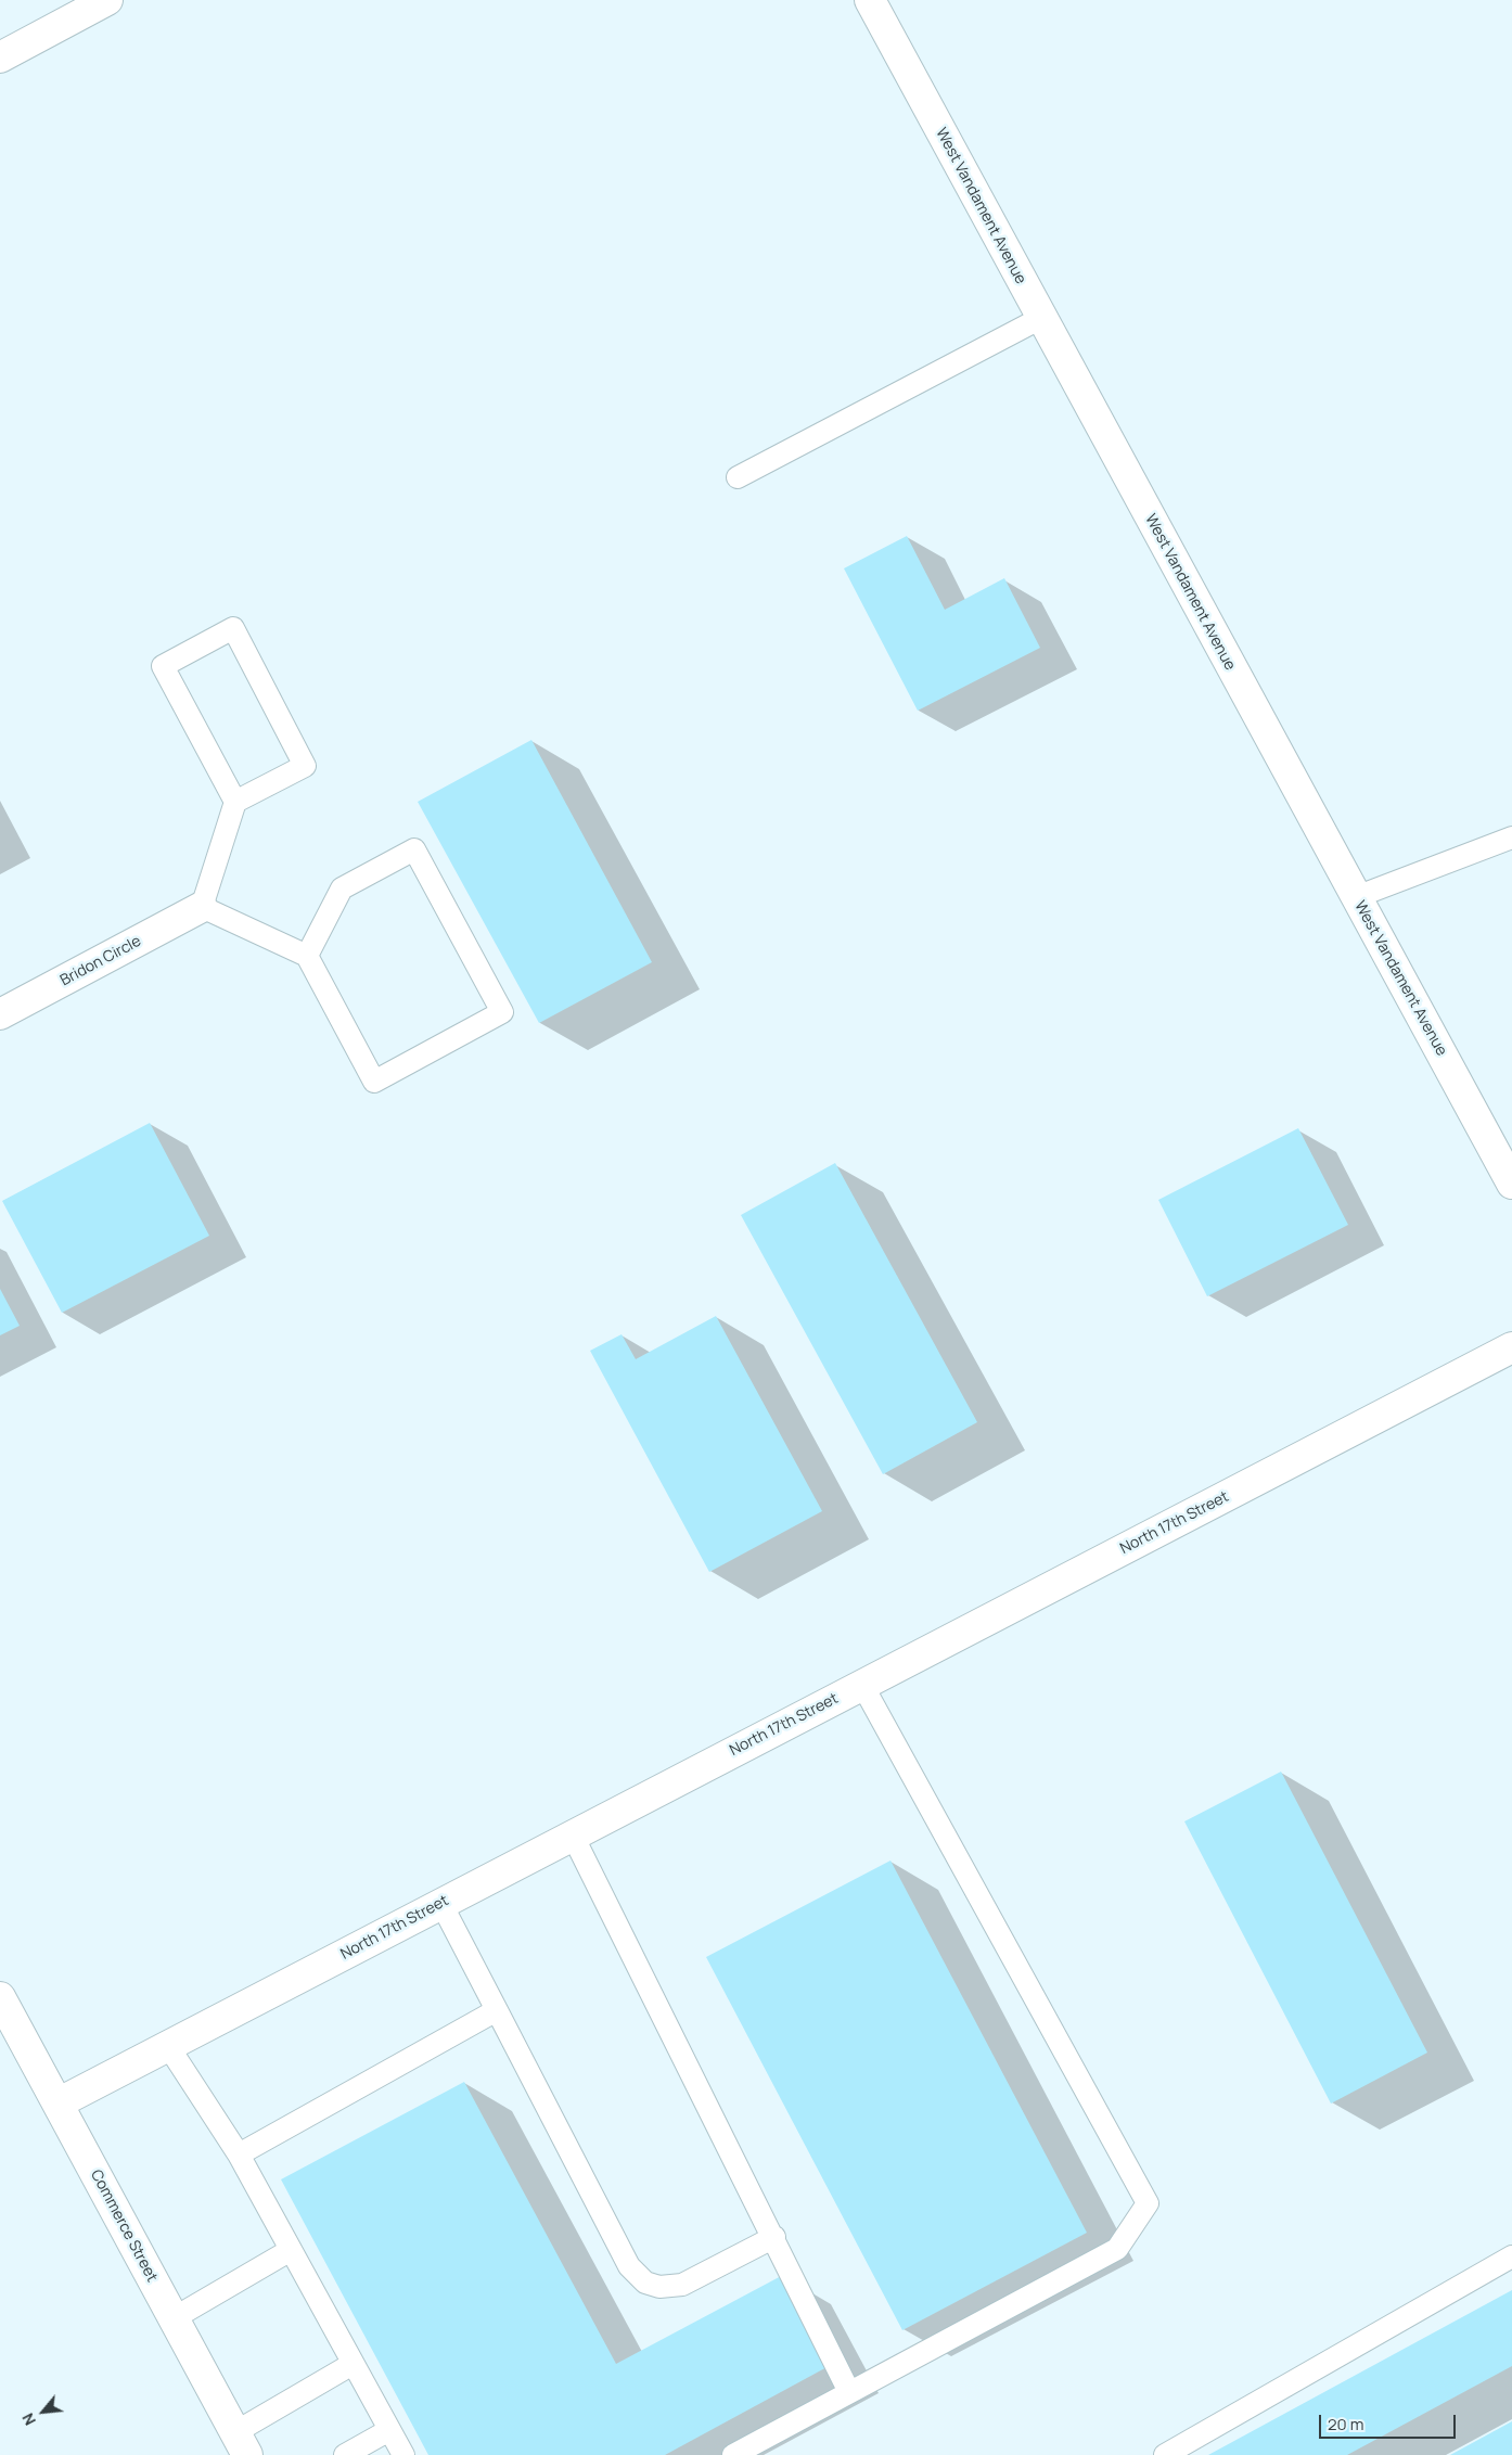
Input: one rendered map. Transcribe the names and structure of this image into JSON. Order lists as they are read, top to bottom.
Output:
{
  "streets": {
    "street": [
      "West Vandament Avenue",
      "Bridon Circle",
      "North 17th Street",
      "Commerce Street"
    ]
  },
  "crossings": [
    ["North 17th Street", "Commerce Street"]
  ],
  "scale_bar": "20 m",
  "north": "bottom left"
}
